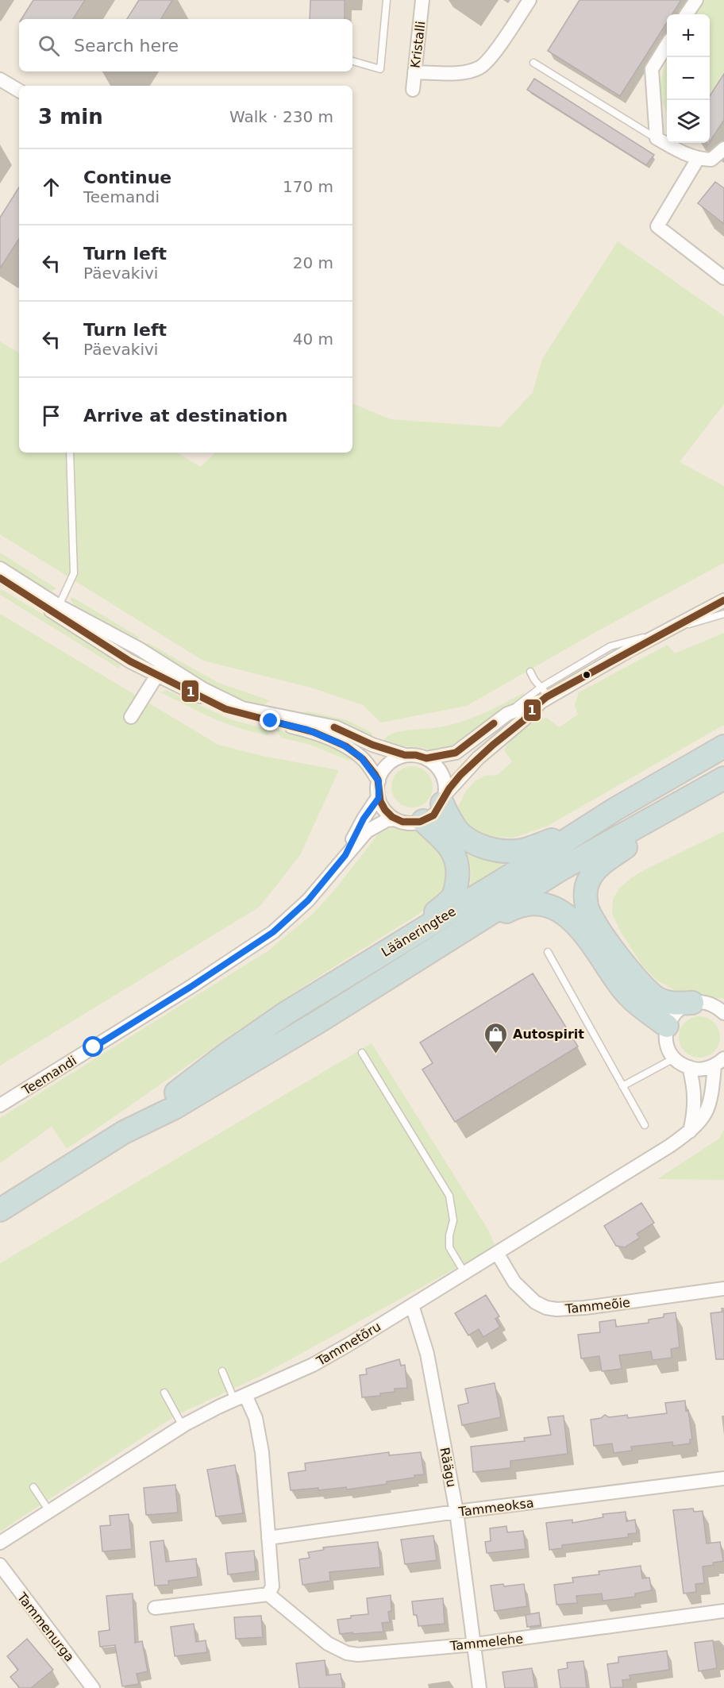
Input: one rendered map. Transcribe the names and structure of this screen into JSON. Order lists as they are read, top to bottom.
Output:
{
  "streets": {
    "highway": ["Lääneringtee"],
    "street": [
      "Kristalli",
      "Teemandi",
      "Tammeõie",
      "Tammetõru",
      "Räägu",
      "Tammeoksa",
      "Tammenurga",
      "Tammelehe"
    ]
  },
  "crossings": [
    ["Tammeõie", "Tammetõru"],
    ["Tammetõru", "Räägu"],
    ["Räägu", "Tammeoksa"],
    ["Räägu", "Tammelehe"]
  ],
  "places": {
    "shop": ["Autospirit"]
  },
  "lines": ["transit line 1"],
  "page": {
    "map_buttons": ["+", "−"],
    "search": "Search here",
    "heading": ["3 min", "Walk · 230 m"],
    "list": [
      ["Continue", "Teemandi", "170 m"],
      ["Turn left", "Päevakivi", "20 m"],
      ["Turn left", "Päevakivi", "40 m"],
      "Arrive at destination"
    ]
  }
}
